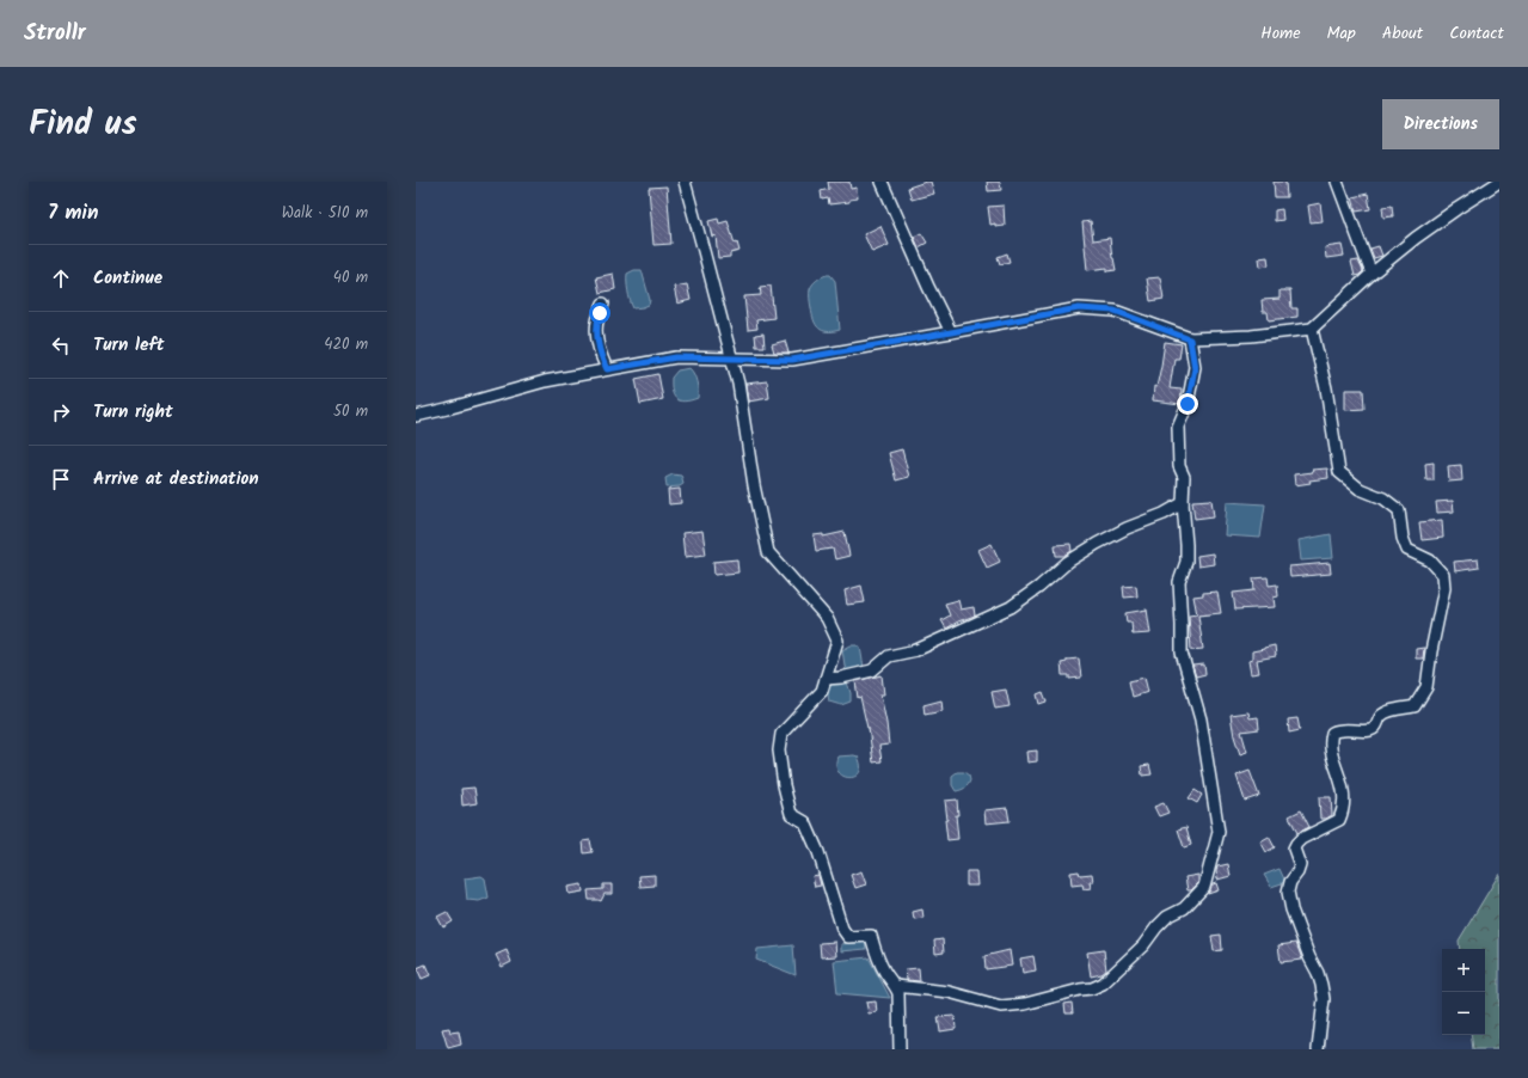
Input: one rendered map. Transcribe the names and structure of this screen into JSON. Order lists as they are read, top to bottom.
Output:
{
  "page": {
    "header": "Strollr",
    "nav": [
      "Home",
      "Map",
      "About",
      "Contact"
    ],
    "title": "Find us",
    "buttons": "Directions",
    "heading": ["7 min", "Walk · 510 m"],
    "list": [
      ["Continue", "40 m"],
      ["Turn left", "420 m"],
      ["Turn right", "50 m"],
      "Arrive at destination"
    ],
    "map_buttons": ["+", "−"]
  }
}
